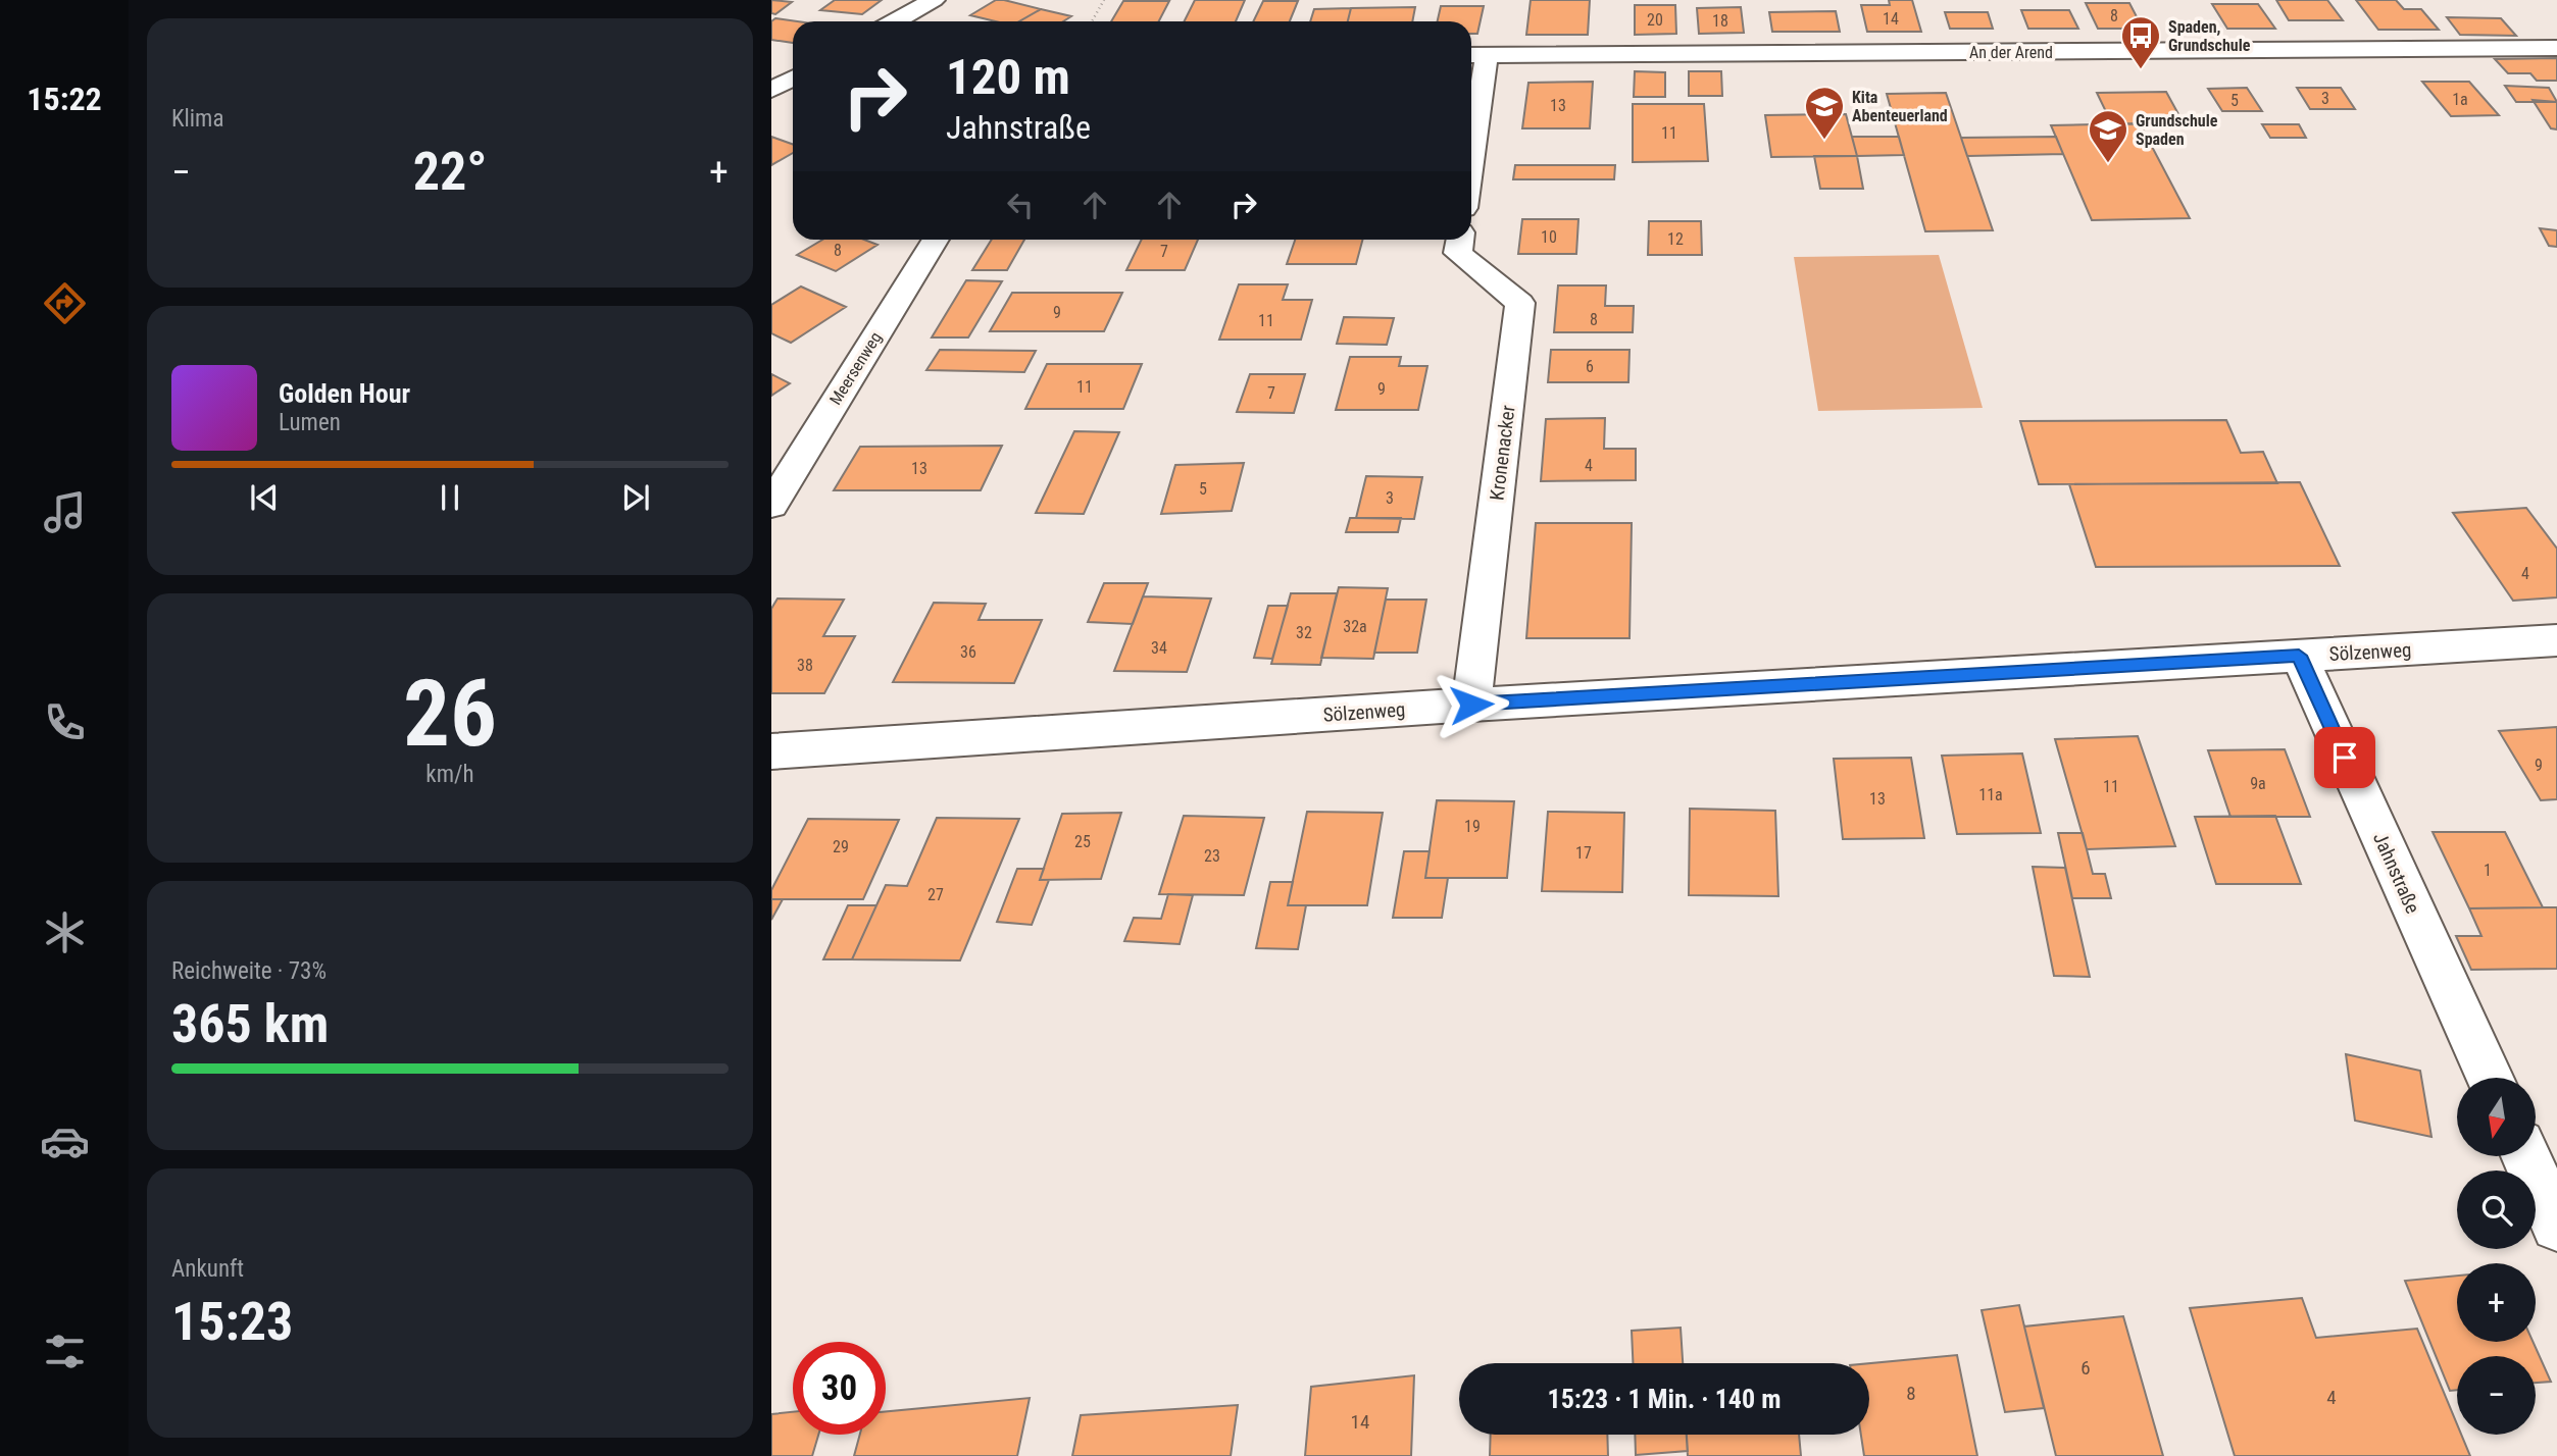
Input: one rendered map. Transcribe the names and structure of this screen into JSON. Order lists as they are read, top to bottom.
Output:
{
  "streets": {
    "street": [
      "An der Arend",
      "Meersenweg",
      "Kronenacker",
      "Sölzenweg",
      "Jahnstraße"
    ]
  },
  "crossings": [
    ["Kronenacker", "Sölzenweg"],
    ["Sölzenweg", "Jahnstraße"]
  ],
  "places": {
    "bus stop": ["Spaden, Grundschule"],
    "school or university": ["Kita Abenteuerland", "Grundschule Spaden"]
  },
  "house_numbers": [
    "8",
    "14",
    "20",
    "18",
    "3",
    "1a",
    "5",
    "13",
    "11",
    "10",
    "12",
    "8",
    "7",
    "9",
    "8",
    "11",
    "6",
    "11",
    "9",
    "7",
    "4",
    "13",
    "5",
    "3",
    "4",
    "32a",
    "32",
    "34",
    "36",
    "38",
    "9",
    "9a",
    "11",
    "11a",
    "13",
    "19",
    "25",
    "29",
    "17",
    "23",
    "1",
    "27",
    "6",
    "8",
    "4",
    "14"
  ],
  "north": "bottom",
  "page": {
    "tabs": "15:22",
    "tile": [
      "Klima",
      ["26", "km/h"],
      ["Reichweite · 73%", "365 km"],
      ["Ankunft", "15:23"]
    ],
    "turn": ["120 m", "Jahnstraße"],
    "heat": ["−", "22°", "+"],
    "song": ["Golden Hour", "Lumen"],
    "map_buttons": ["+", "−"],
    "limit": "30",
    "trip": "15:23 · 1 Min. · 140 m"
  }
}
